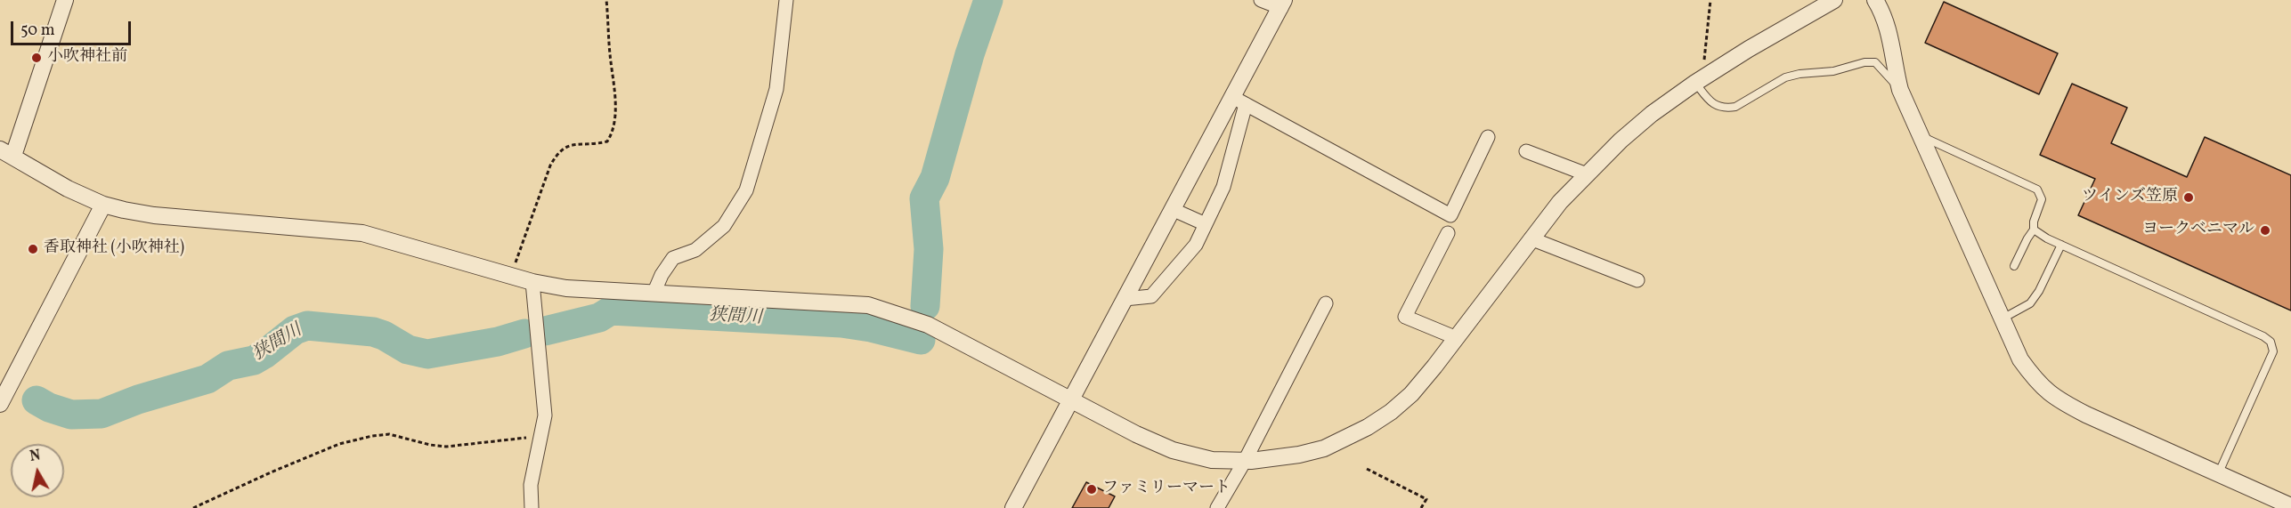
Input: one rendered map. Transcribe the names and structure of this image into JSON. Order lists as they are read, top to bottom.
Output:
{
  "water": ["狭間川"],
  "places": [
    "小吹神社前",
    "ツインズ笠原",
    "ヨークベニマル",
    "香取神社 (小吹神社)",
    "ファミリーマート"
  ],
  "scale_bar": "50 m",
  "north": "top"
}
